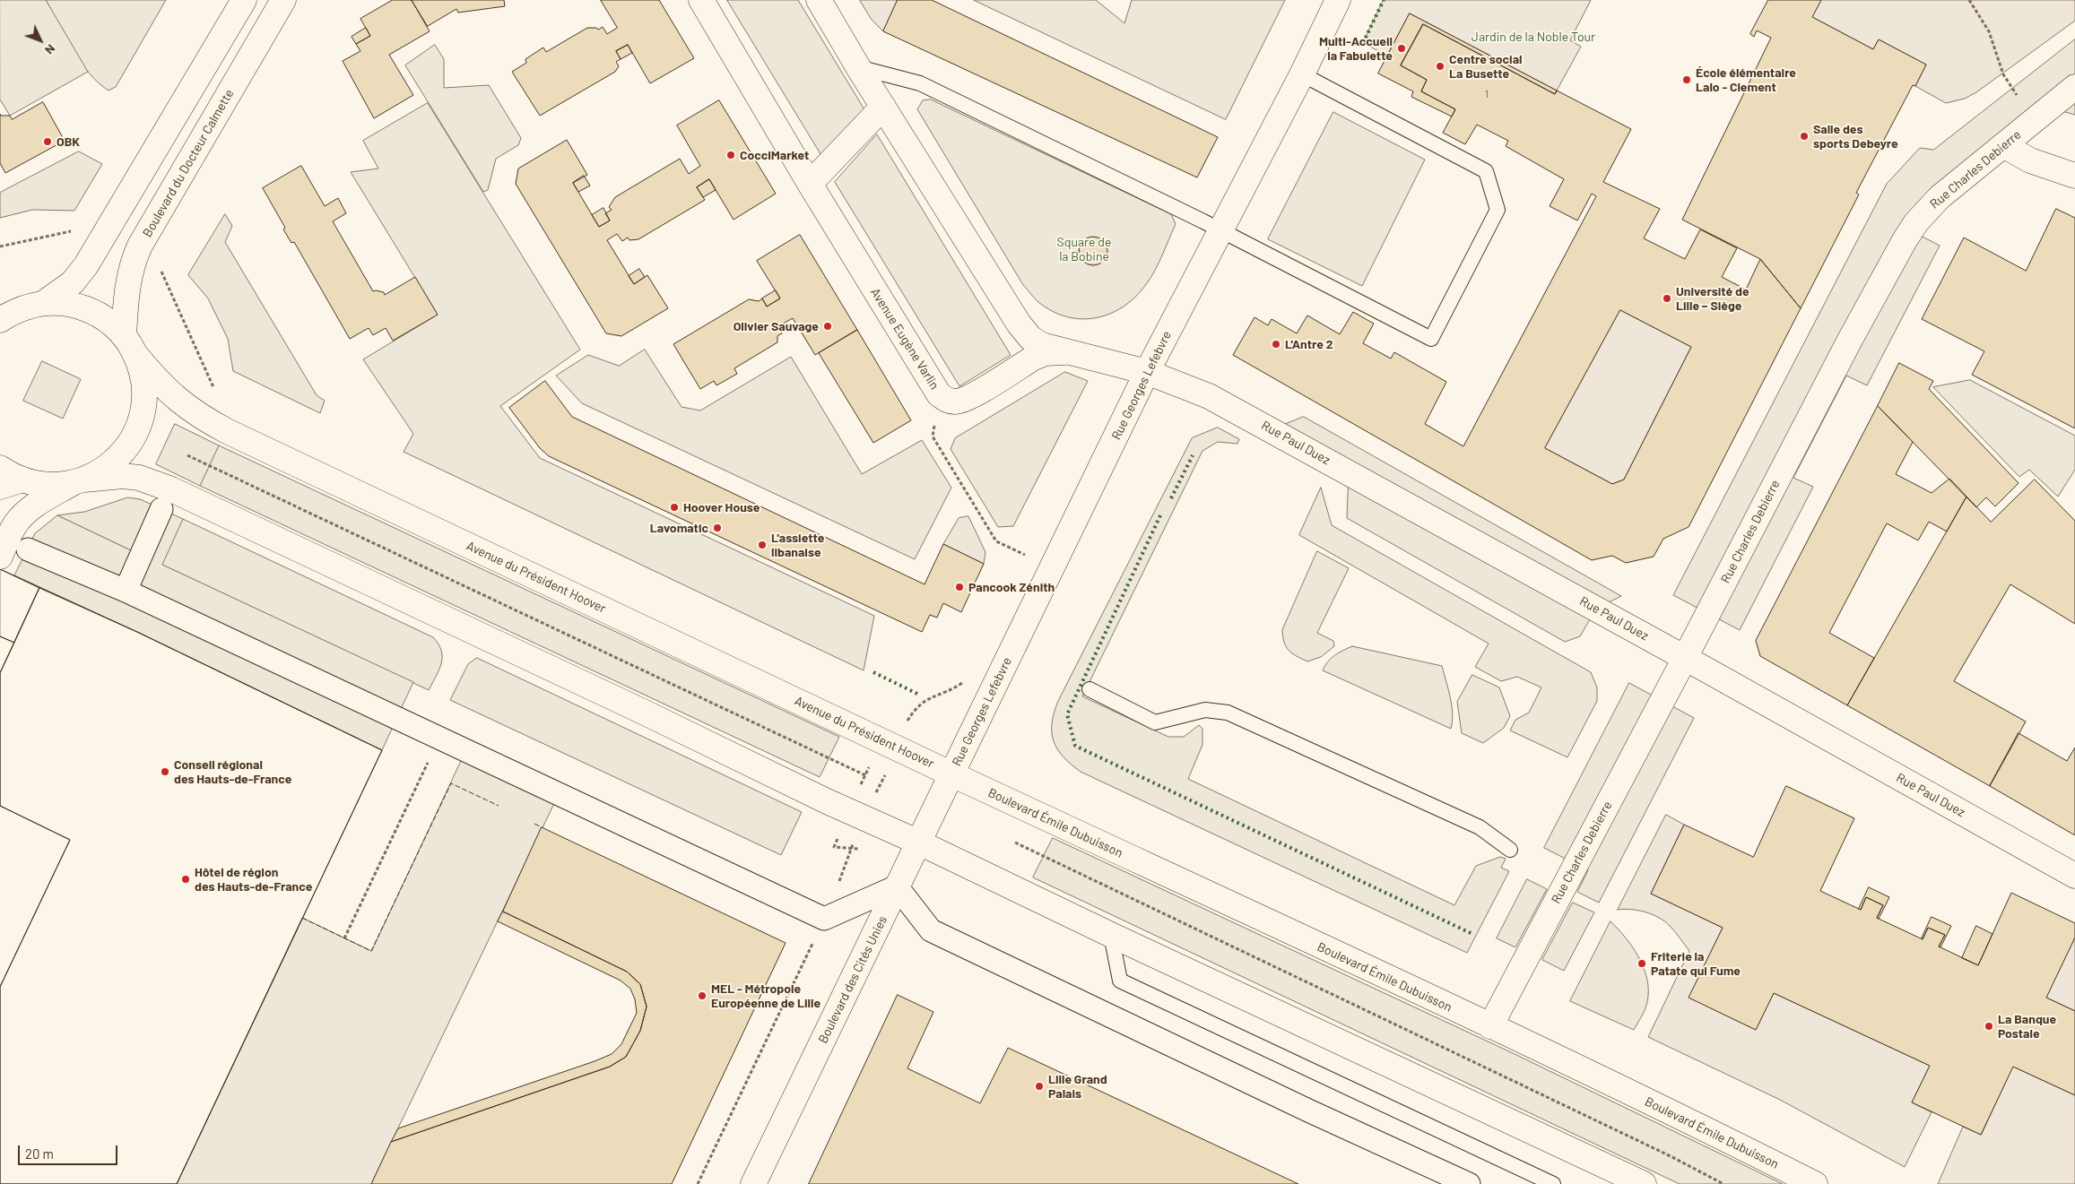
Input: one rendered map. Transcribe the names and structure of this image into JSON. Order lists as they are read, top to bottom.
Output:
{
  "streets": {
    "main road": [
      "Boulevard du Docteur Calmette",
      "Rue Charles Debierre",
      "Avenue Eugène Varlin",
      "Rue Georges Lefebvre",
      "Rue Paul Duez",
      "Avenue du Président Hoover",
      "Boulevard Émile Dubuisson",
      "Boulevard des Cités Unies"
    ]
  },
  "crossings": [
    ["Boulevard du Docteur Calmette", "Avenue du Président Hoover"],
    ["Rue Charles Debierre", "Rue Paul Duez"],
    ["Rue Charles Debierre", "Boulevard Émile Dubuisson"],
    ["Avenue Eugène Varlin", "Rue Georges Lefebvre"],
    ["Avenue Eugène Varlin", "Rue Paul Duez"],
    ["Rue Georges Lefebvre", "Rue Paul Duez"],
    ["Rue Georges Lefebvre", "Avenue du Président Hoover"],
    ["Rue Georges Lefebvre", "Boulevard Émile Dubuisson"],
    ["Rue Georges Lefebvre", "Boulevard des Cités Unies"],
    ["Avenue du Président Hoover", "Boulevard Émile Dubuisson"],
    ["Avenue du Président Hoover", "Boulevard des Cités Unies"],
    ["Boulevard Émile Dubuisson", "Boulevard des Cités Unies"]
  ],
  "parks": ["Jardin de la Noble Tour", "Square de la Bobine"],
  "places": [
    "Multi-Accueil la Fabulette",
    "Centre social La Busette",
    "École élémentaire Lalo - Clement",
    "Salle des sports Debeyre",
    "OBK",
    "CocciMarket",
    "Université de Lille − Siège",
    "Olivier Sauvage",
    "L'Antre 2",
    "Hoover House",
    "Lavomatic",
    "L'assiette libanaise",
    "Pancook Zénith",
    "Conseil régional des Hauts-de-France",
    "Hôtel de région des Hauts-de-France",
    "Friterie la Patate qui Fume",
    "MEL - Métropole Européenne de Lille",
    "La Banque Postale",
    "Lille Grand Palais"
  ],
  "house_numbers": ["1"],
  "scale_bar": "20 m",
  "north": "bottom right"
}
